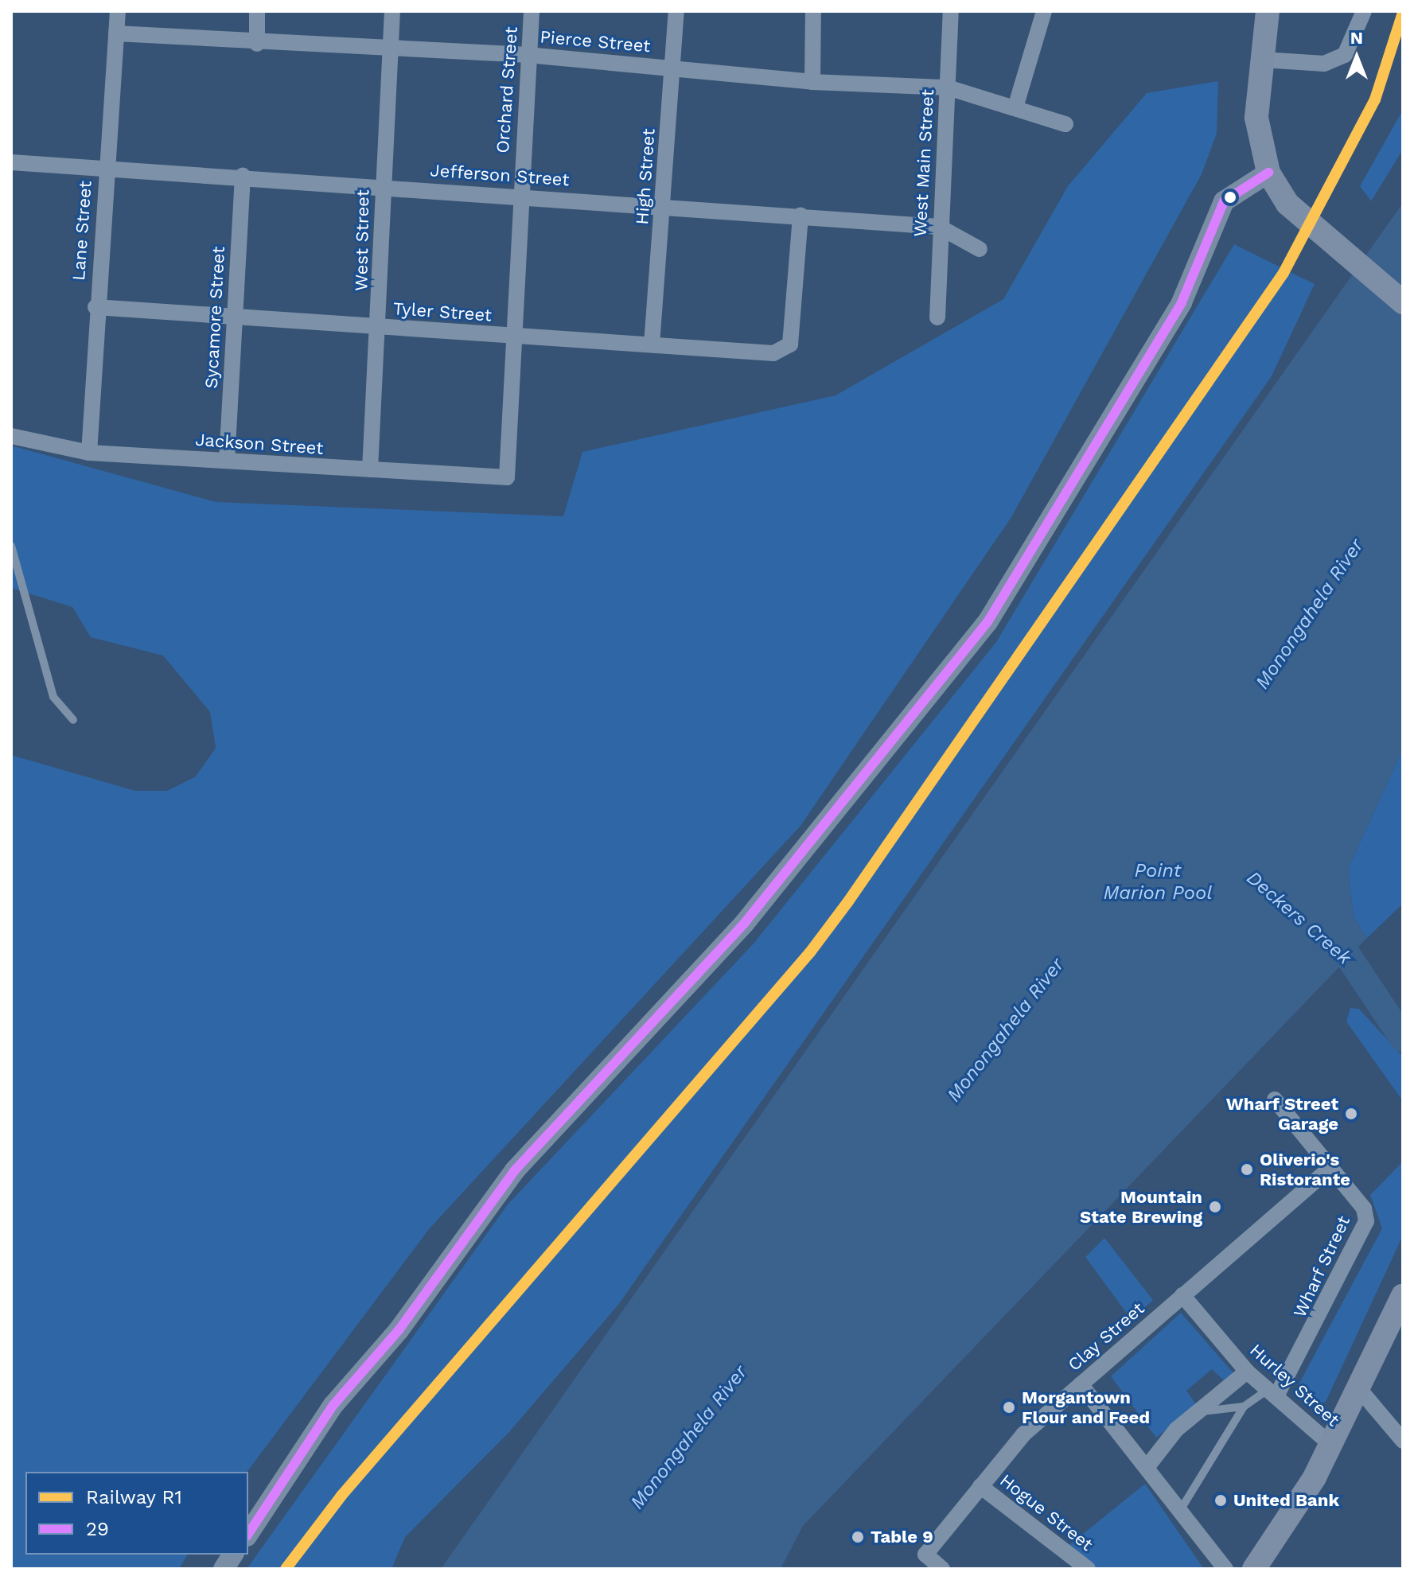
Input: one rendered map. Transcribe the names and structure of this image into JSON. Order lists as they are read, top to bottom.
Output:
{
  "streets": {
    "street": [
      "Pierce Street",
      "Orchard Street",
      "West Main Street",
      "Jefferson Street",
      "High Street",
      "Lane Street",
      "West Street",
      "Tyler Street",
      "Sycamore Street",
      "Jackson Street",
      "Wharf Street",
      "Clay Street",
      "Hurley Street",
      "Hogue Street"
    ]
  },
  "crossings": [
    ["Pierce Street", "Orchard Street"],
    ["Pierce Street", "West Main Street"],
    ["Pierce Street", "High Street"],
    ["Pierce Street", "Lane Street"],
    ["Pierce Street", "West Street"],
    ["Orchard Street", "Jefferson Street"],
    ["Orchard Street", "Tyler Street"],
    ["Orchard Street", "Jackson Street"],
    ["West Main Street", "Jefferson Street"],
    ["Jefferson Street", "High Street"],
    ["Jefferson Street", "Lane Street"],
    ["Jefferson Street", "West Street"],
    ["Jefferson Street", "Tyler Street"],
    ["Jefferson Street", "Sycamore Street"],
    ["High Street", "Tyler Street"],
    ["Lane Street", "Tyler Street"],
    ["Lane Street", "Jackson Street"],
    ["West Street", "Tyler Street"],
    ["West Street", "Jackson Street"],
    ["Tyler Street", "Sycamore Street"],
    ["Sycamore Street", "Jackson Street"],
    ["Wharf Street", "Clay Street"],
    ["Wharf Street", "Hurley Street"],
    ["Clay Street", "Hurley Street"],
    ["Clay Street", "Hogue Street"]
  ],
  "water": ["Monongahela River", "Point Marion Pool", "Deckers Creek"],
  "places": [
    "Wharf Street Garage",
    "Oliverio's Ristorante",
    "Mountain State Brewing",
    "Morgantown Flour and Feed",
    "United Bank",
    "Table 9"
  ],
  "lines": ["rail line R1", "transit line 29"],
  "legend": ["Railway R1", "29"],
  "north": "top"
}
